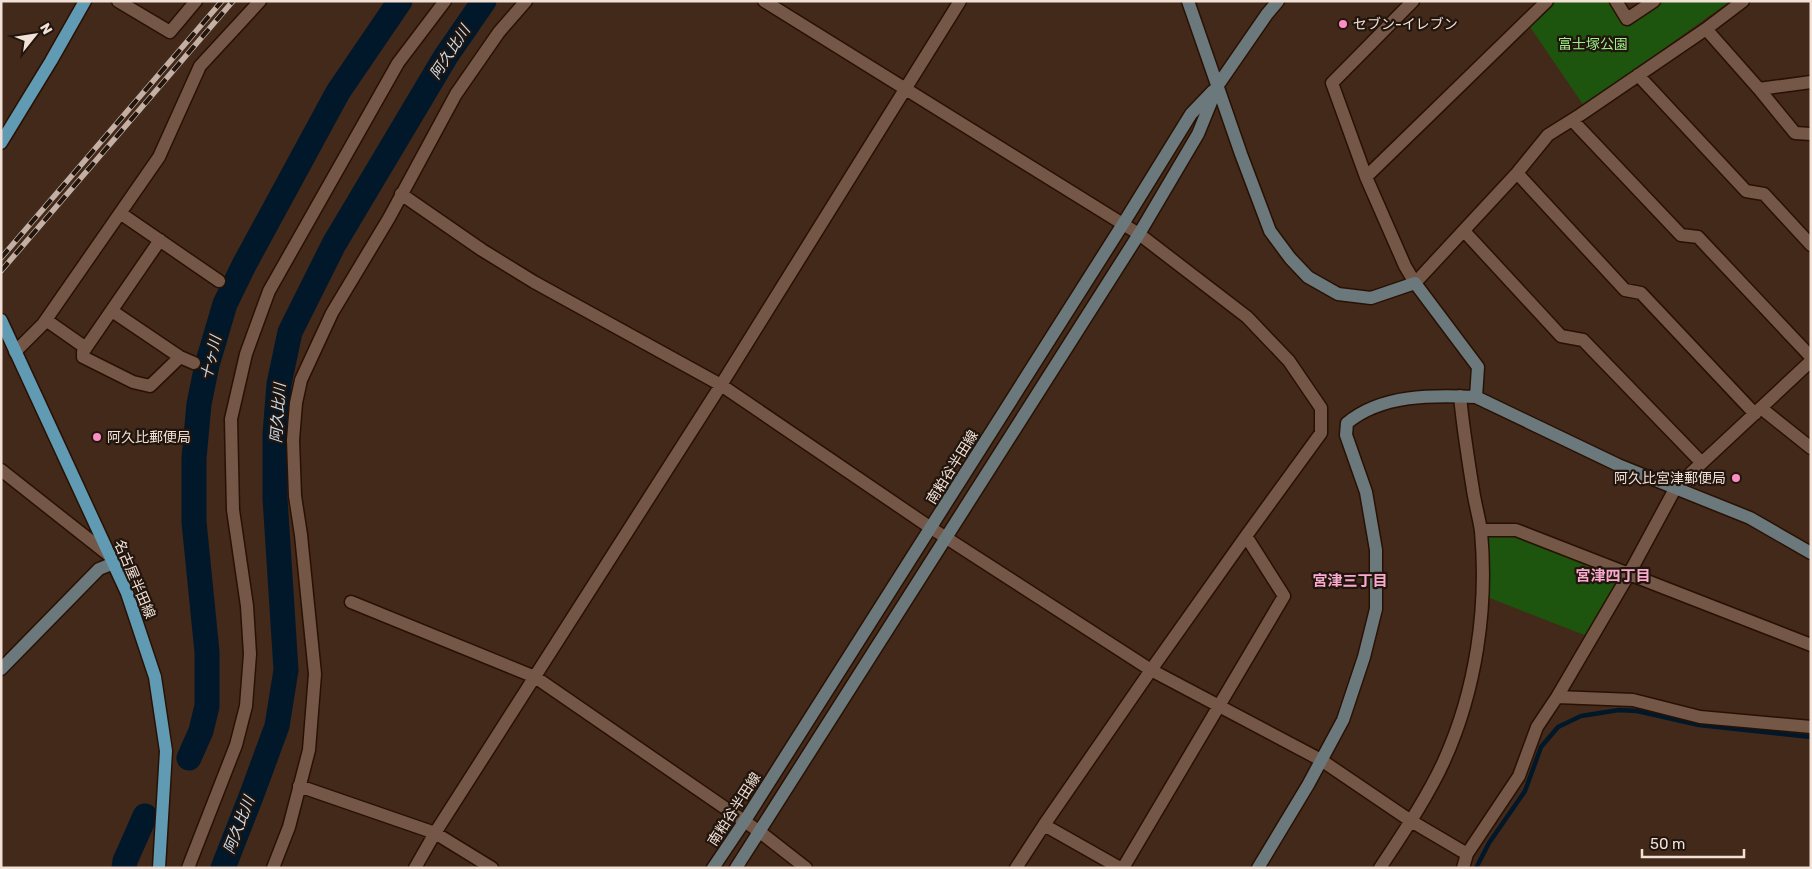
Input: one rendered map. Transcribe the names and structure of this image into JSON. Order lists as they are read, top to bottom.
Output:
{
  "streets": {
    "main road": ["南粕谷半田線", "名古屋半田線"]
  },
  "districts": ["宮津四丁目", "宮津三丁目"],
  "water": ["阿久比川", "十ヶ川"],
  "parks": ["富士塚公園"],
  "places": ["セブン-イレブン", "阿久比郵便局", "阿久比宮津郵便局"],
  "scale_bar": "50 m",
  "north": "top right"
}
